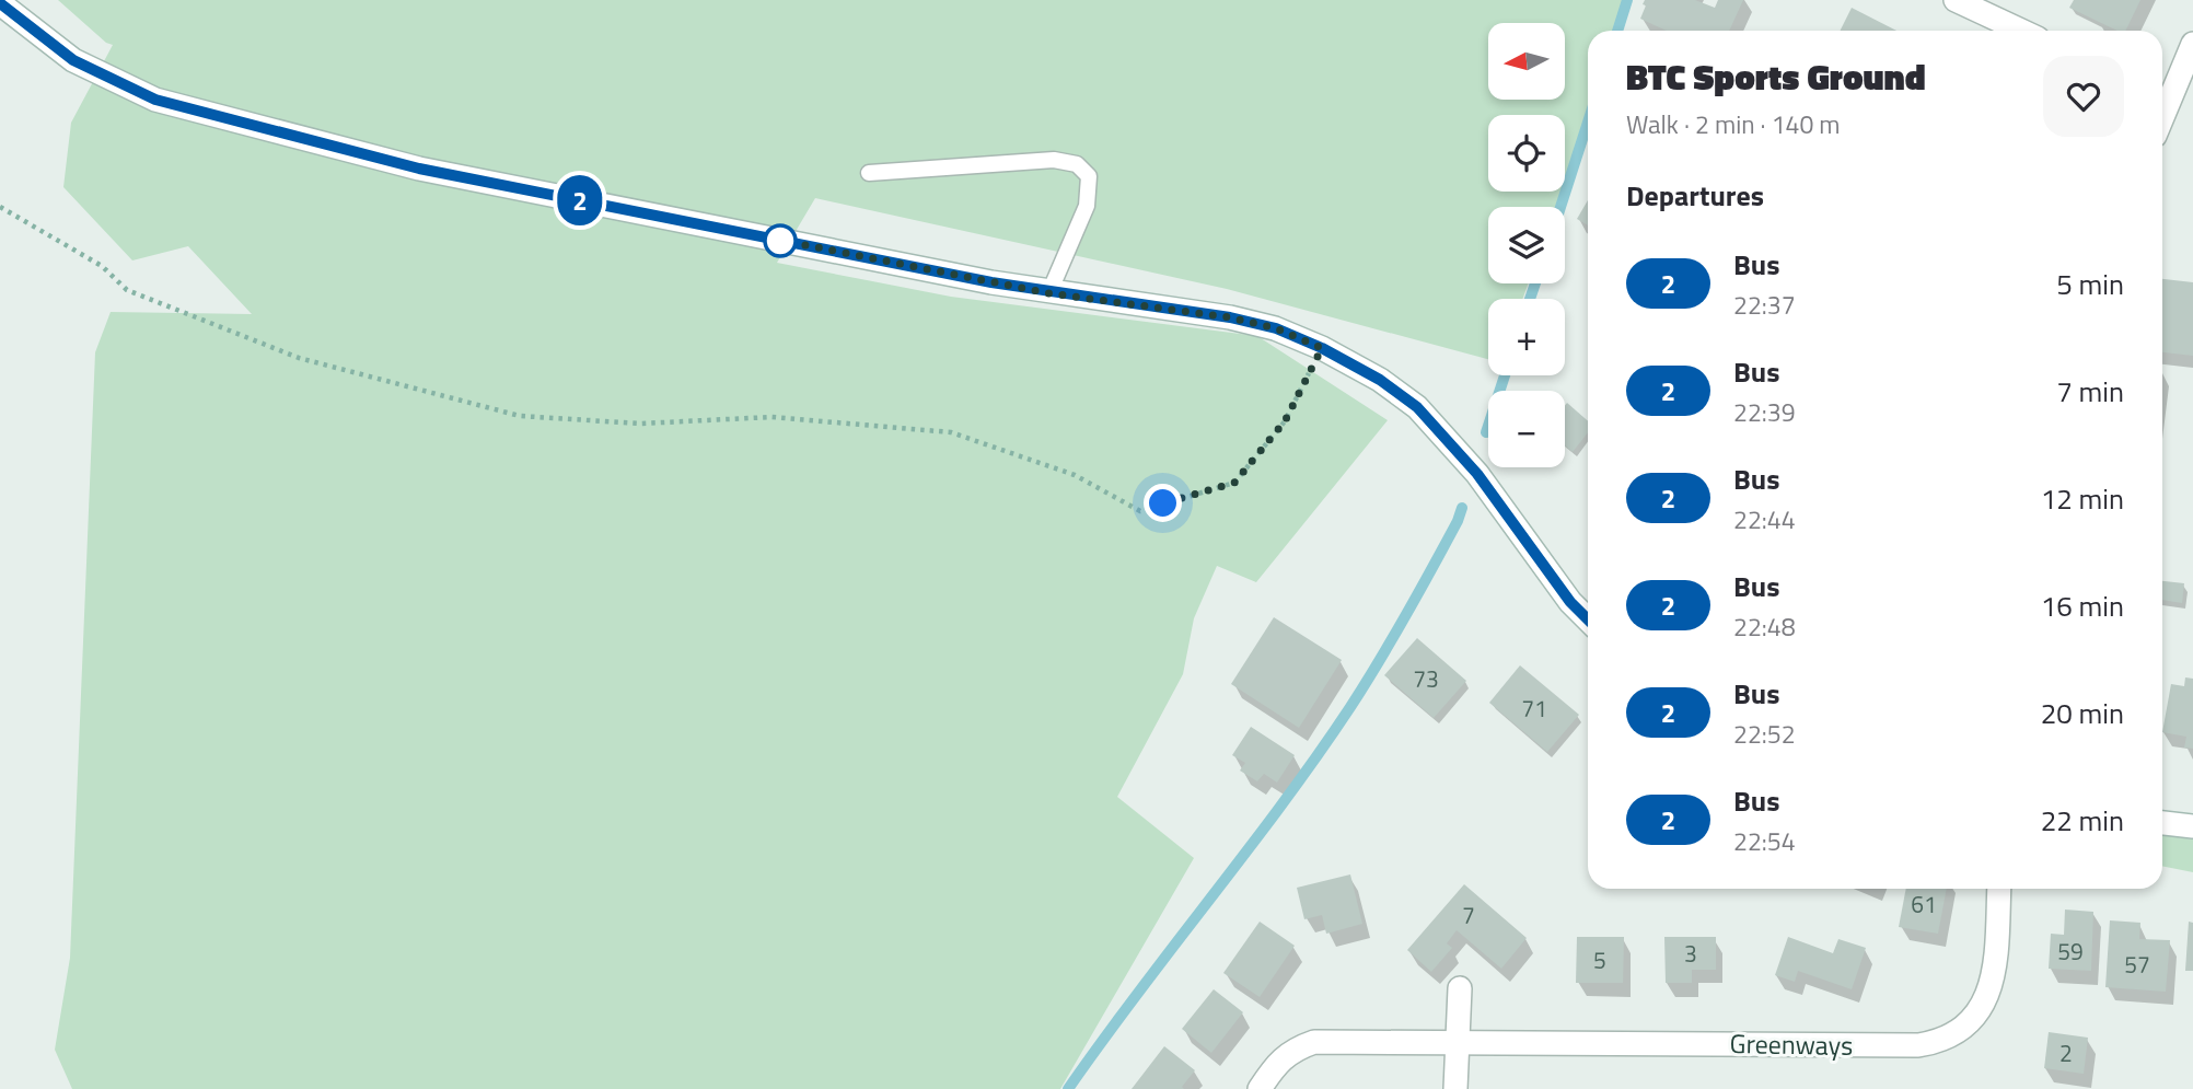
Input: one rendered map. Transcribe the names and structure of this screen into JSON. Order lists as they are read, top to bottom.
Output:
{
  "streets": {
    "street": ["Greenways"]
  },
  "lines": ["bus line 2"],
  "house_numbers": [
    "73",
    "71",
    "61",
    "7",
    "59",
    "3",
    "5",
    "57",
    "2"
  ],
  "north": "left",
  "page": {
    "on_map": "2",
    "map_buttons": ["+", "−"],
    "heading": [
      ["BTC Sports Ground", "Walk · 2 min · 140 m"],
      "Departures"
    ],
    "list": [
      {
        "mark": "2",
        "name": "Bus",
        "note": "22:37",
        "value": "5 min"
      },
      {
        "mark": "2",
        "name": "Bus",
        "note": "22:39",
        "value": "7 min"
      },
      {
        "mark": "2",
        "name": "Bus",
        "note": "22:44",
        "value": "12 min"
      },
      {
        "mark": "2",
        "name": "Bus",
        "note": "22:48",
        "value": "16 min"
      },
      {
        "mark": "2",
        "name": "Bus",
        "note": "22:52",
        "value": "20 min"
      },
      {
        "mark": "2",
        "name": "Bus",
        "note": "22:54",
        "value": "22 min"
      }
    ]
  }
}
